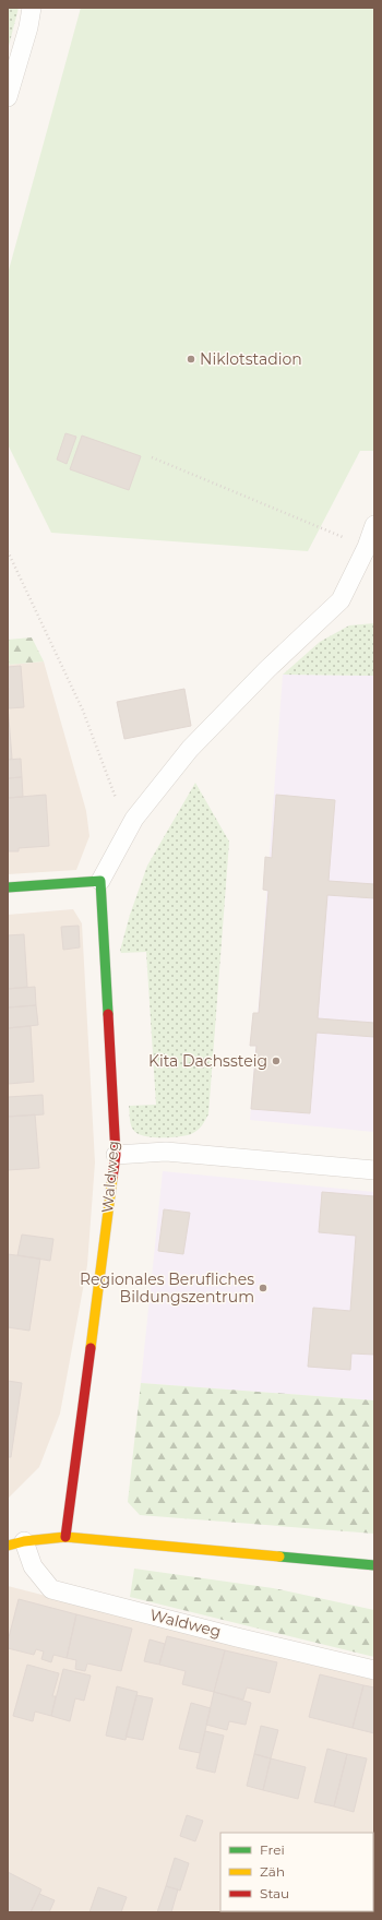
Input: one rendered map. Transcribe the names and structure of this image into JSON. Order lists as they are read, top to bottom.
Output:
{
  "streets": {
    "street": ["Waldweg"]
  },
  "places": ["Niklotstadion", "Kita Dachssteig", "Regionales Berufliches Bildungszentrum"],
  "legend": ["Frei", "Zäh", "Stau"]
}
